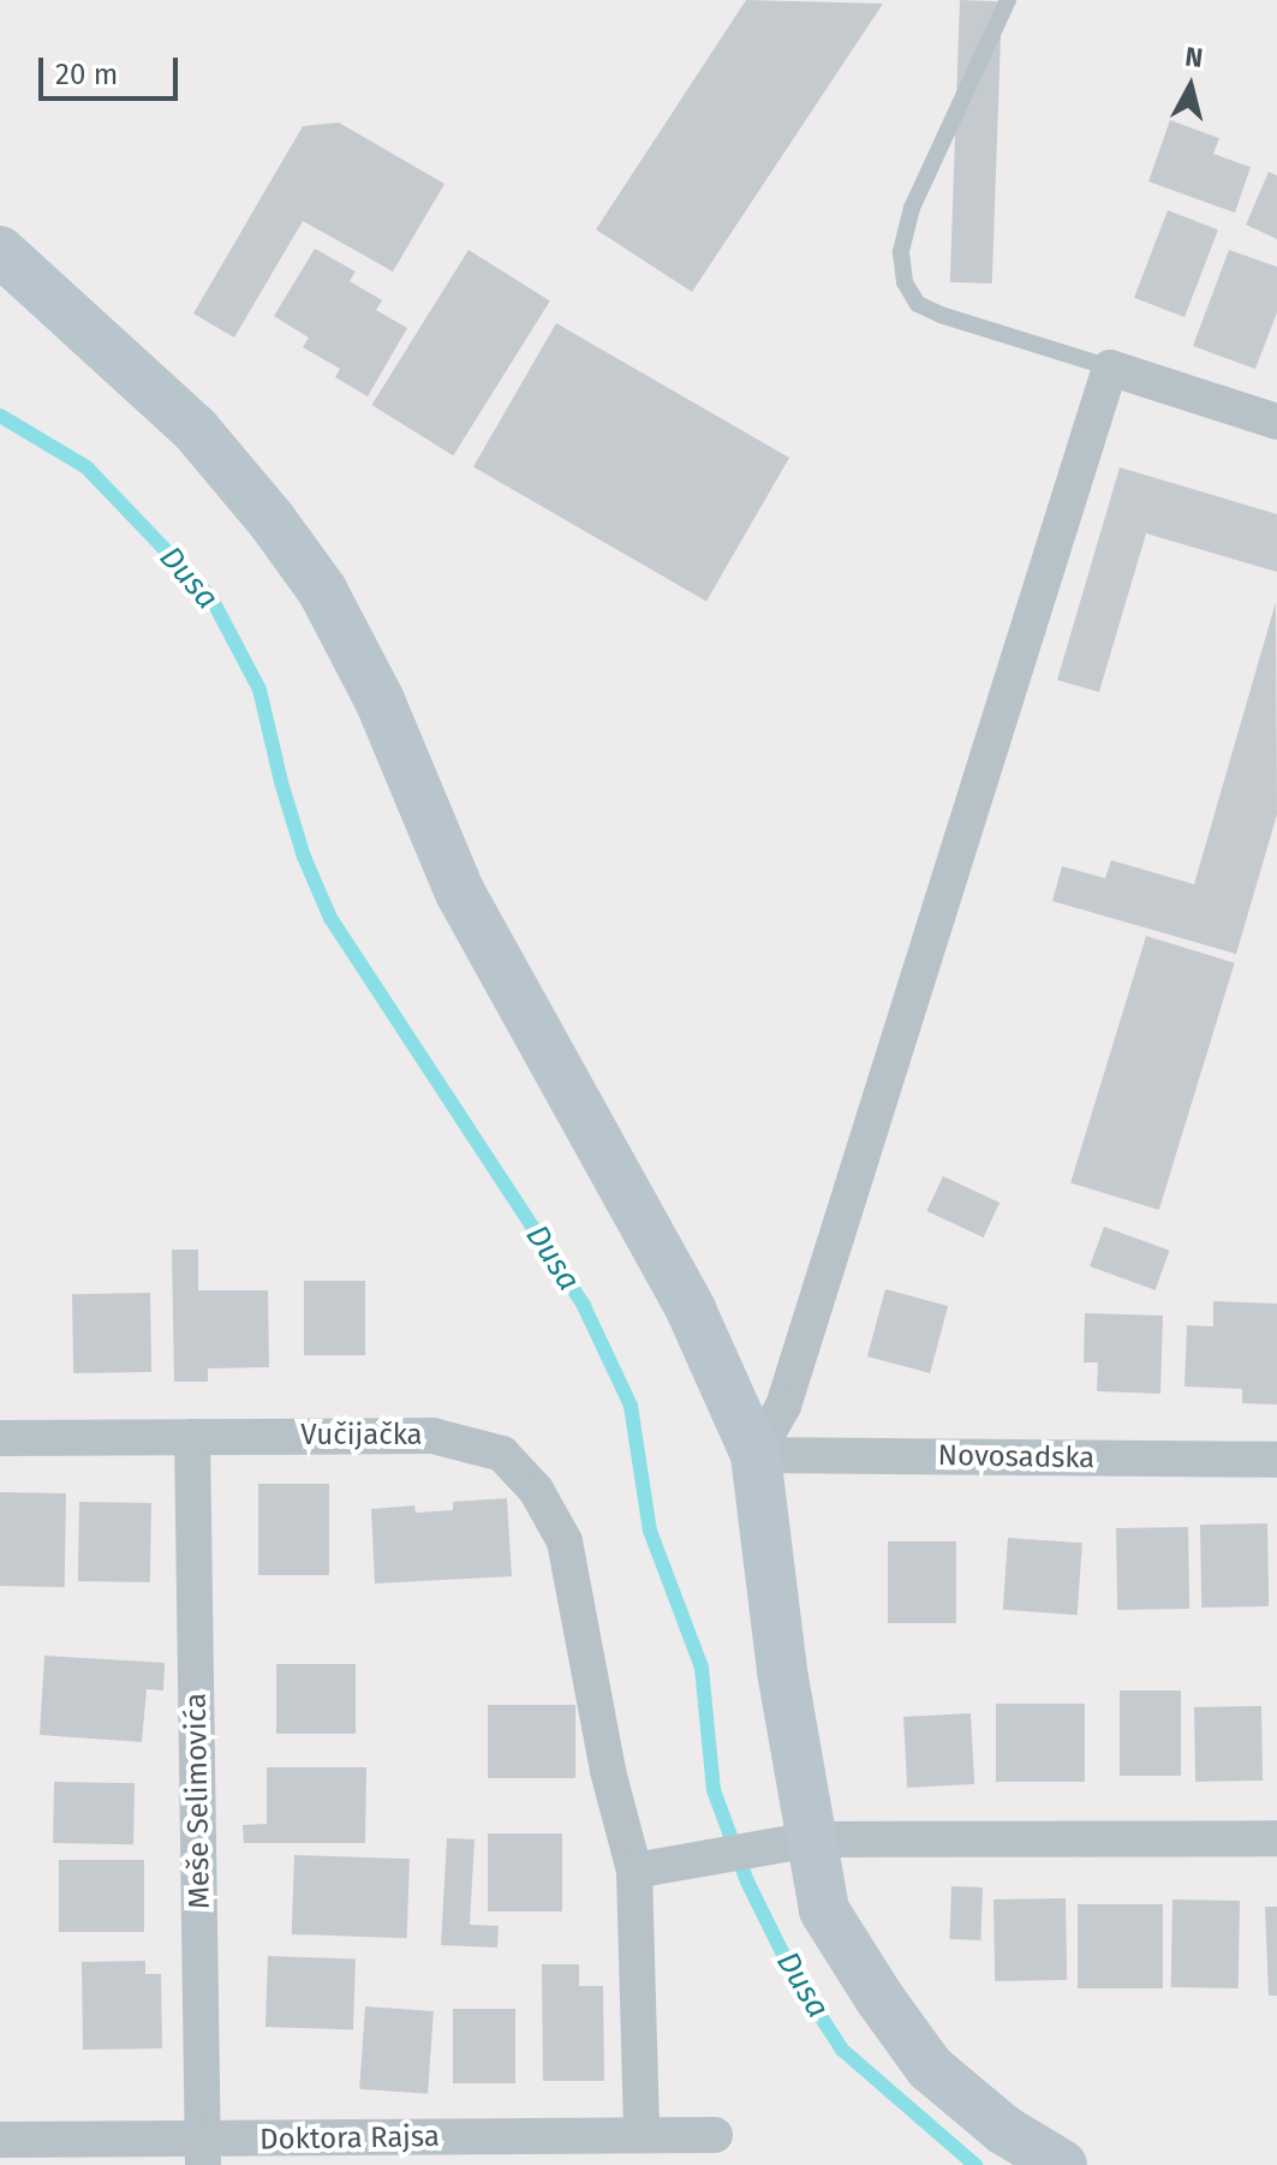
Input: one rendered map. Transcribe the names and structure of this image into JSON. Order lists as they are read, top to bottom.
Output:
{
  "streets": {
    "street": [
      "Vučijačka",
      "Novosadska",
      "Meše Selimovića",
      "Doktora Rajsa"
    ]
  },
  "crossings": [
    ["Vučijačka", "Meše Selimovića"],
    ["Meše Selimovića", "Doktora Rajsa"]
  ],
  "water": ["Dusa"],
  "scale_bar": "20 m",
  "north": "top"
}
